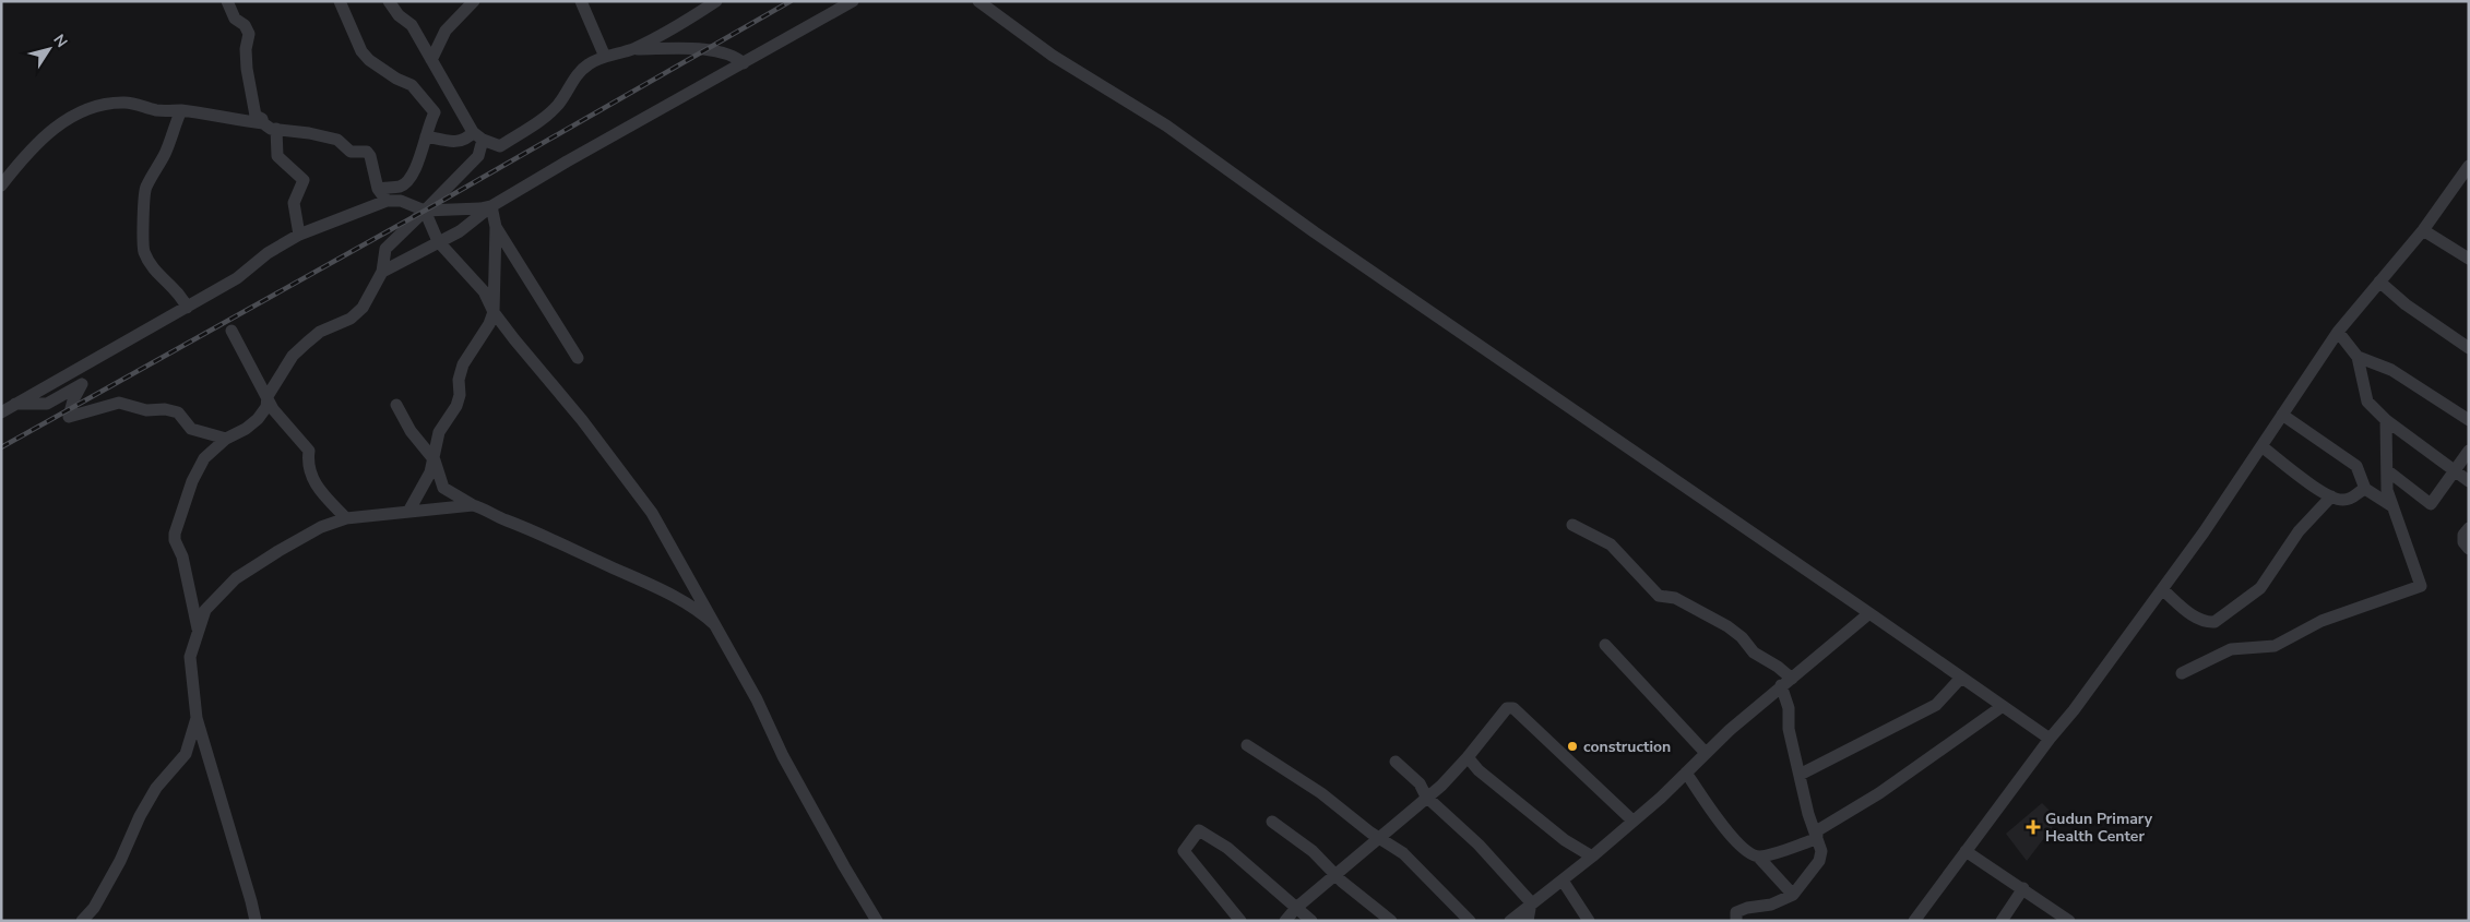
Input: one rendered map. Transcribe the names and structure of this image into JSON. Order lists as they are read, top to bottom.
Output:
{
  "places": {
    "other": ["construction"],
    "health": ["Gudun Primary Health Center"]
  },
  "north": "top right"
}
